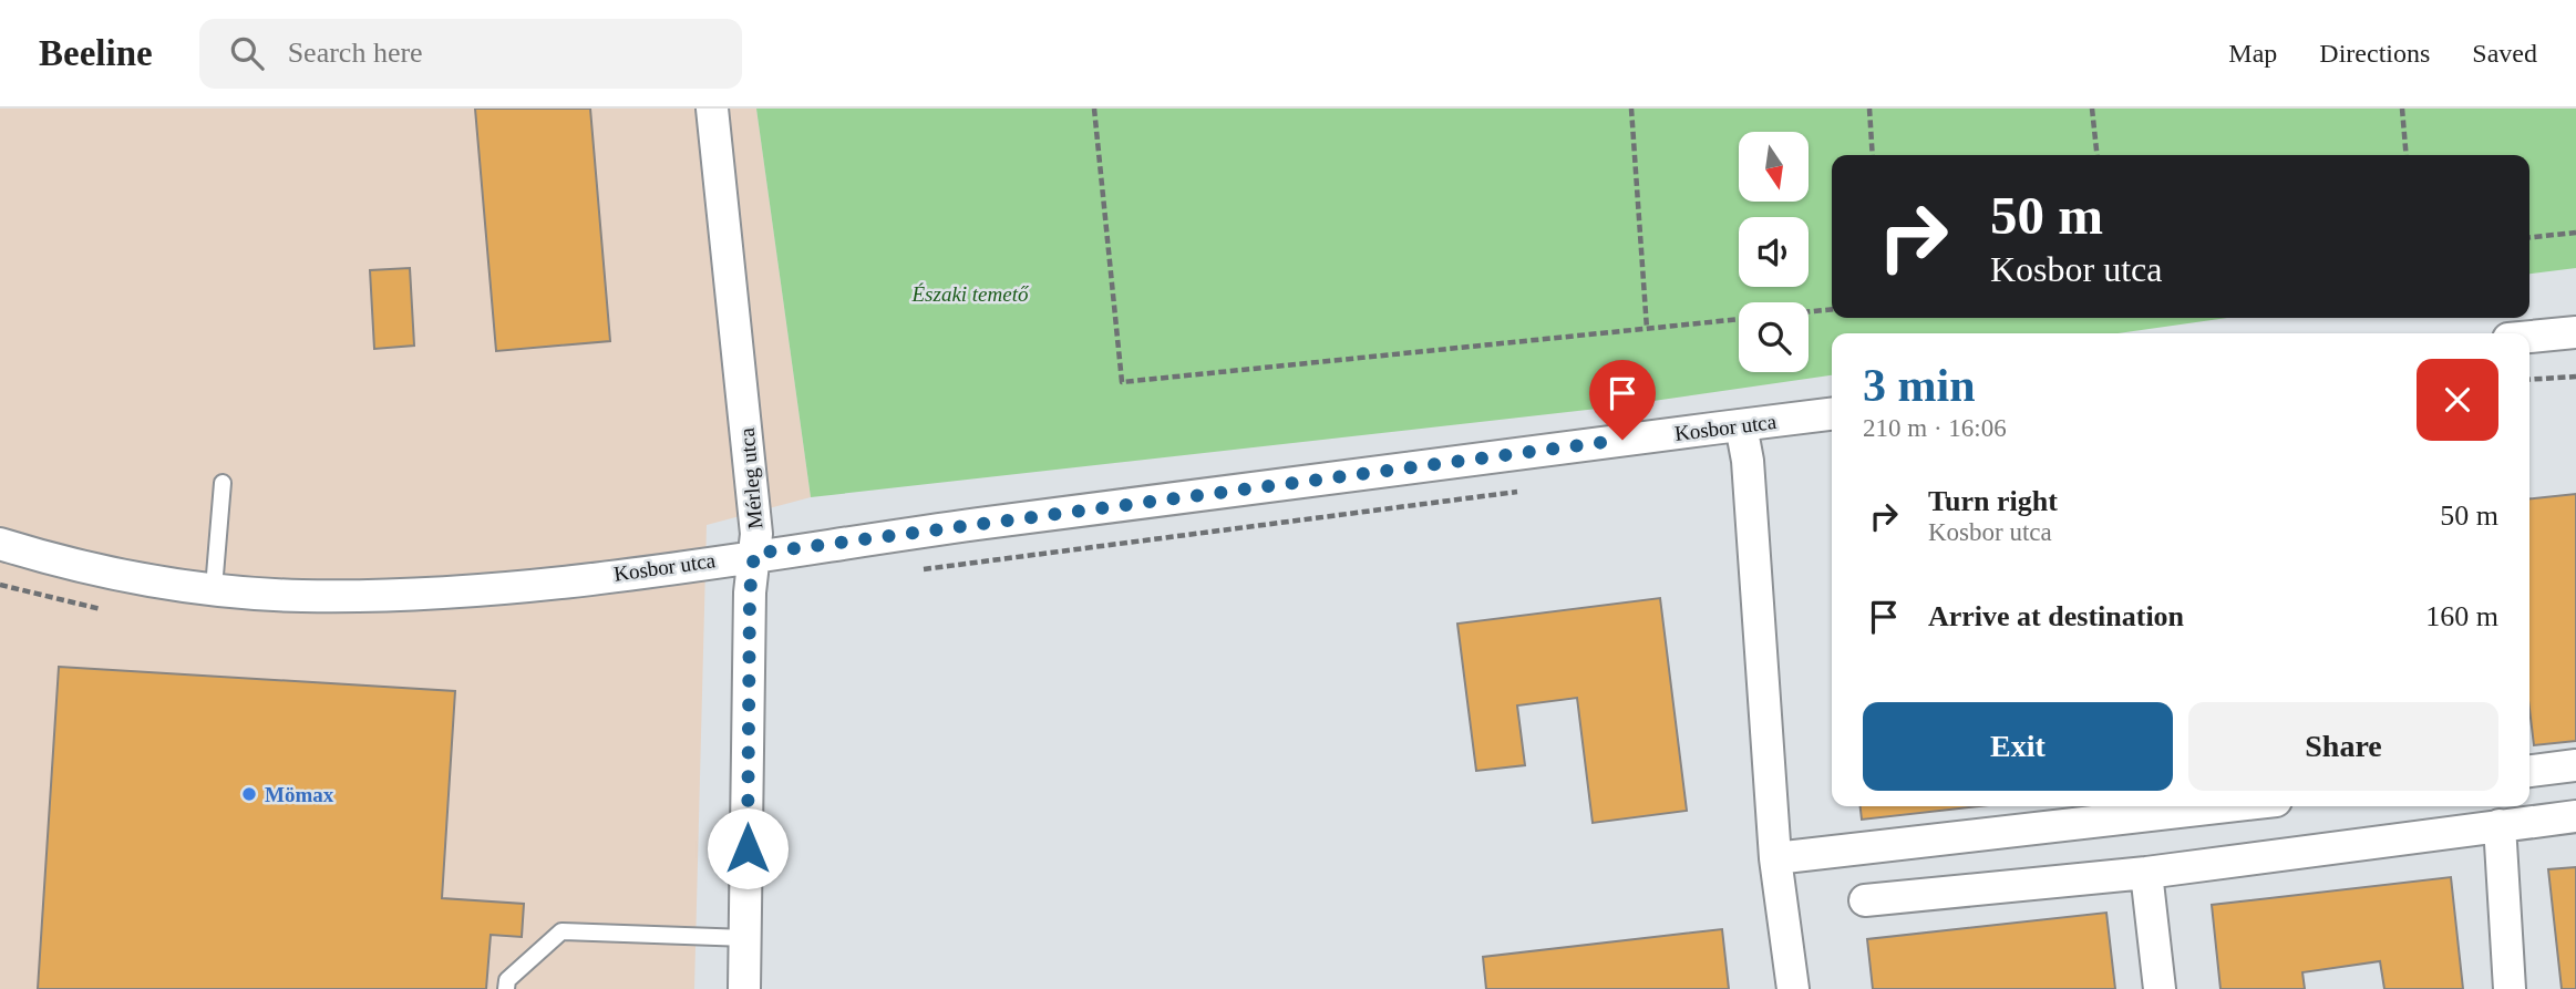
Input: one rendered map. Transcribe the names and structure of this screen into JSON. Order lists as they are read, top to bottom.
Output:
{
  "streets": {
    "street": ["Kosbor utca", "Mérleg utca"]
  },
  "crossings": [
    ["Kosbor utca", "Mérleg utca"]
  ],
  "parks": ["Északi temető"],
  "places": ["Mömax"],
  "north": "bottom",
  "page": {
    "header": "Beeline",
    "search": "Search here",
    "nav": ["Map", "Directions", "Saved"],
    "turn": ["50 m", "Kosbor utca"],
    "heading": ["3 min", "210 m · 16:06"],
    "list": [
      {
        "name": "Turn right",
        "note": "Kosbor utca",
        "value": "50 m"
      },
      {
        "name": "Arrive at destination",
        "value": "160 m"
      }
    ],
    "buttons": ["Exit", "Share"]
  }
}
